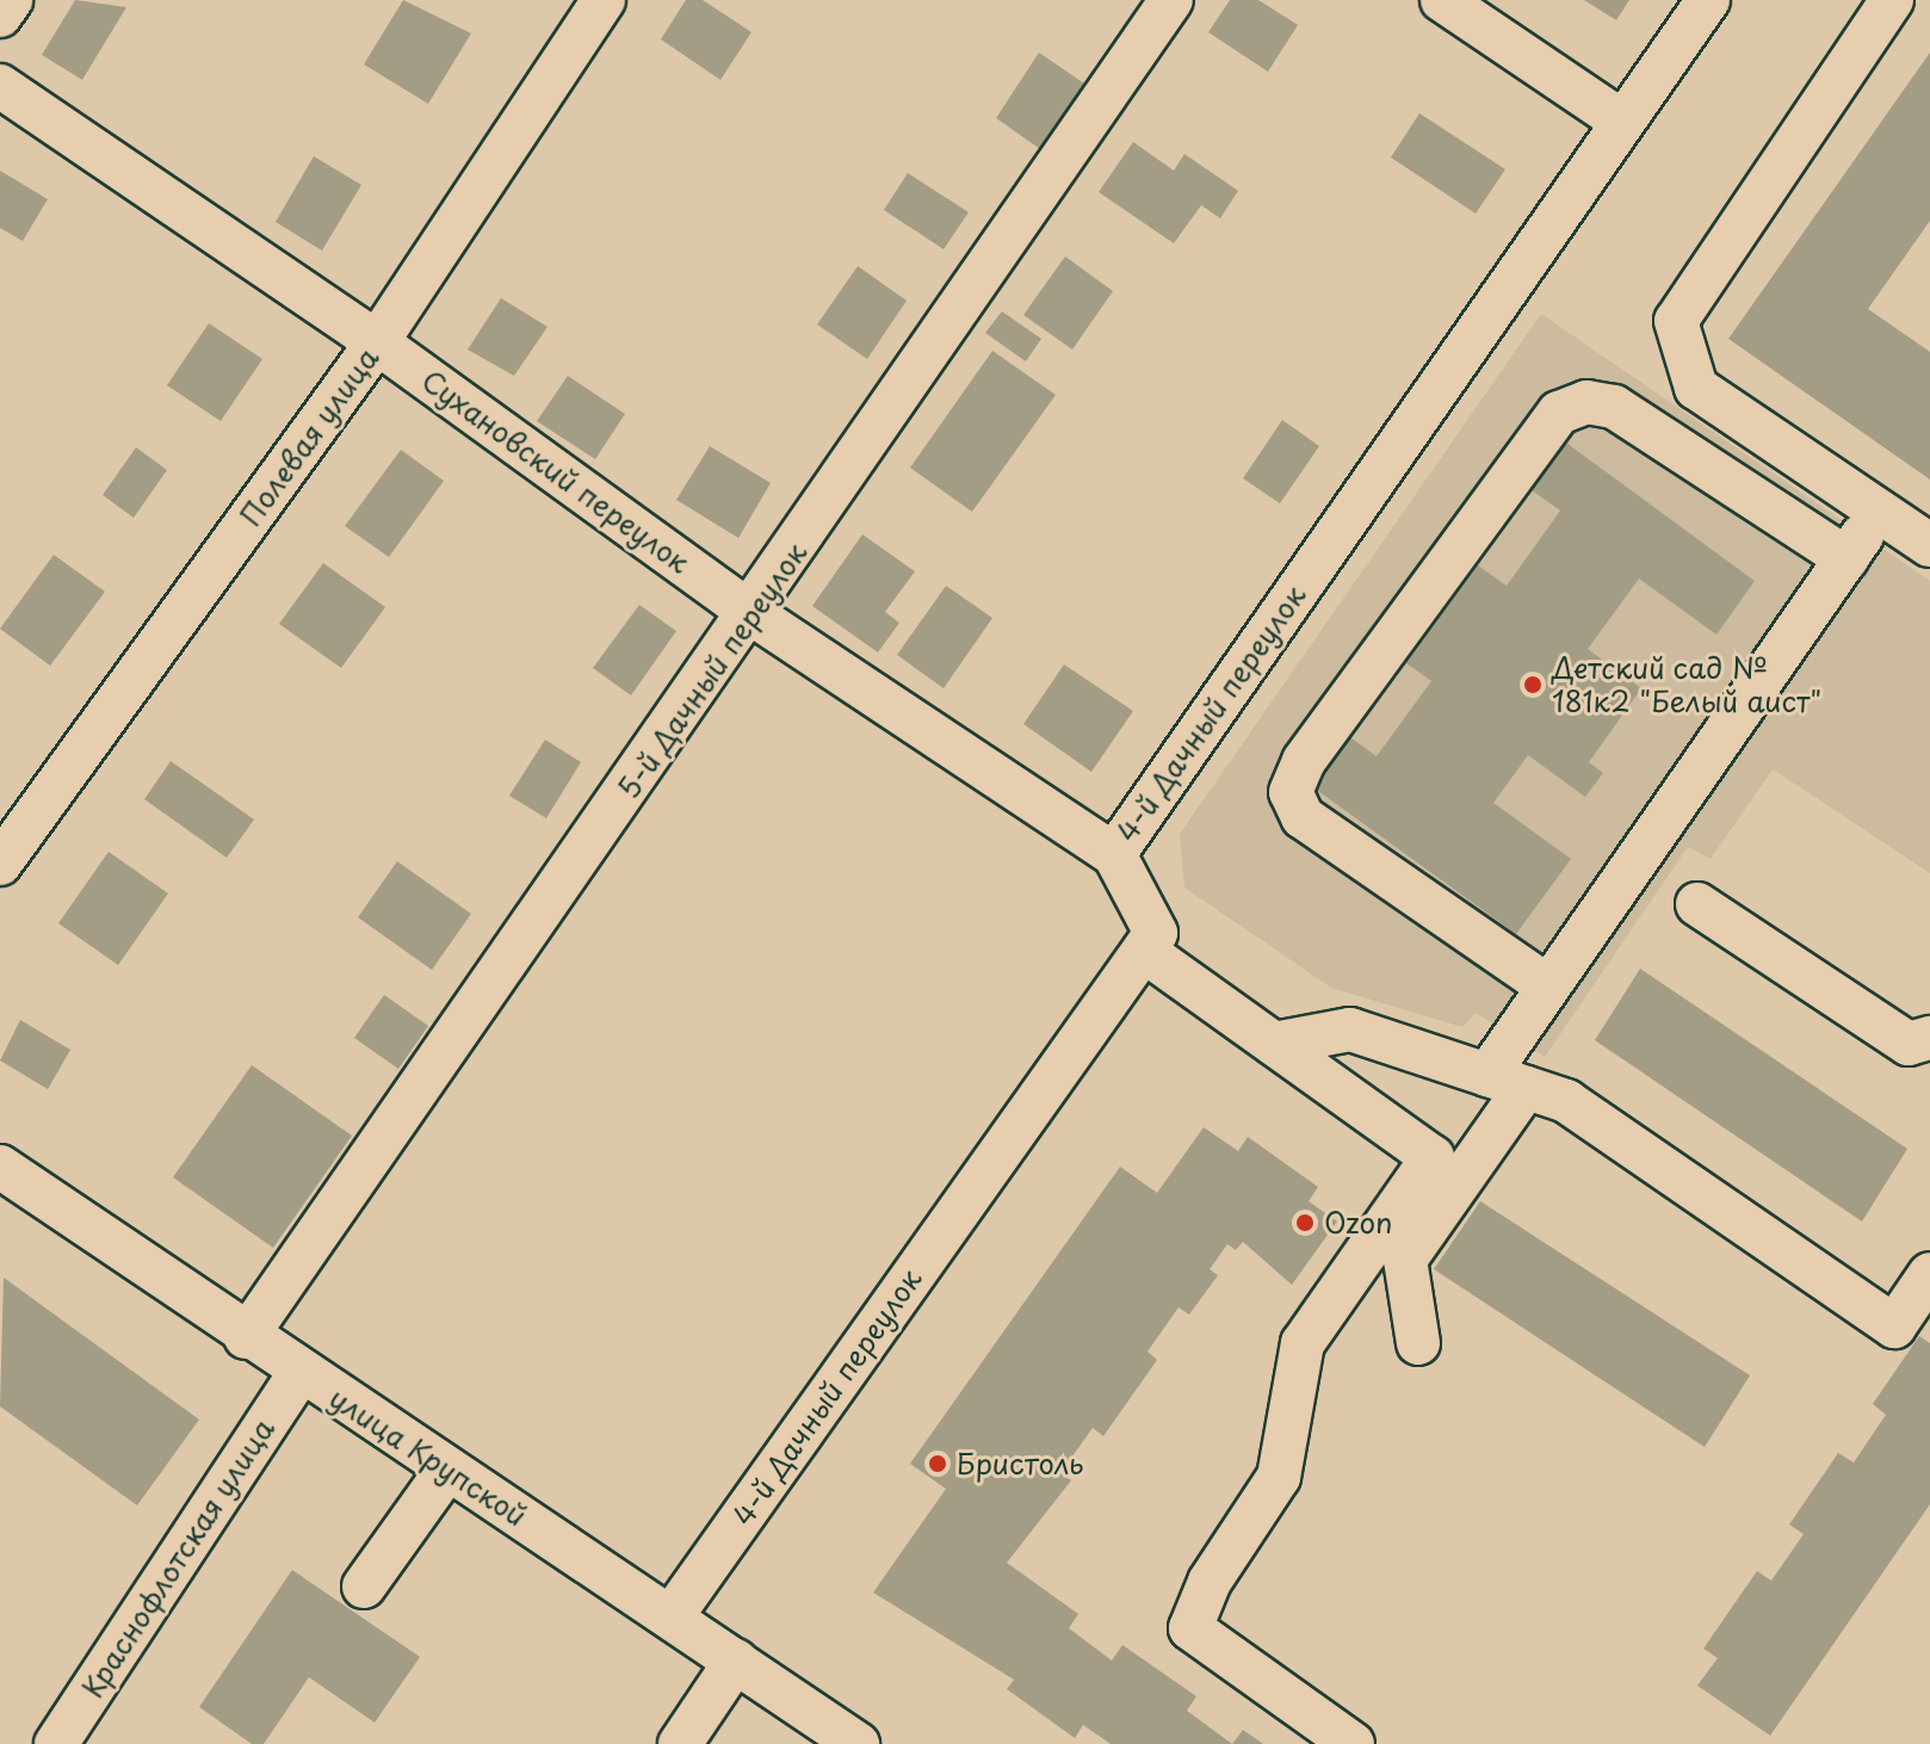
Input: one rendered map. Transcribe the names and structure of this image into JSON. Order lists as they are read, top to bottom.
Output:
{
  "streets": {
    "street": [
      "Полевая улица",
      "Сухановский переулок",
      "5-й Дачный переулок",
      "4-й Дачный переулок",
      "улица Крупской",
      "Краснофлотская улица"
    ]
  },
  "crossings": [
    ["Полевая улица", "Сухановский переулок"],
    ["Сухановский переулок", "5-й Дачный переулок"],
    ["Сухановский переулок", "4-й Дачный переулок"],
    ["5-й Дачный переулок", "улица Крупской"],
    ["4-й Дачный переулок", "улица Крупской"],
    ["улица Крупской", "Краснофлотская улица"]
  ],
  "places": ["Детский сад № 181к2 \"Белый аист\"", "Ozon", "Бристоль"]
}
